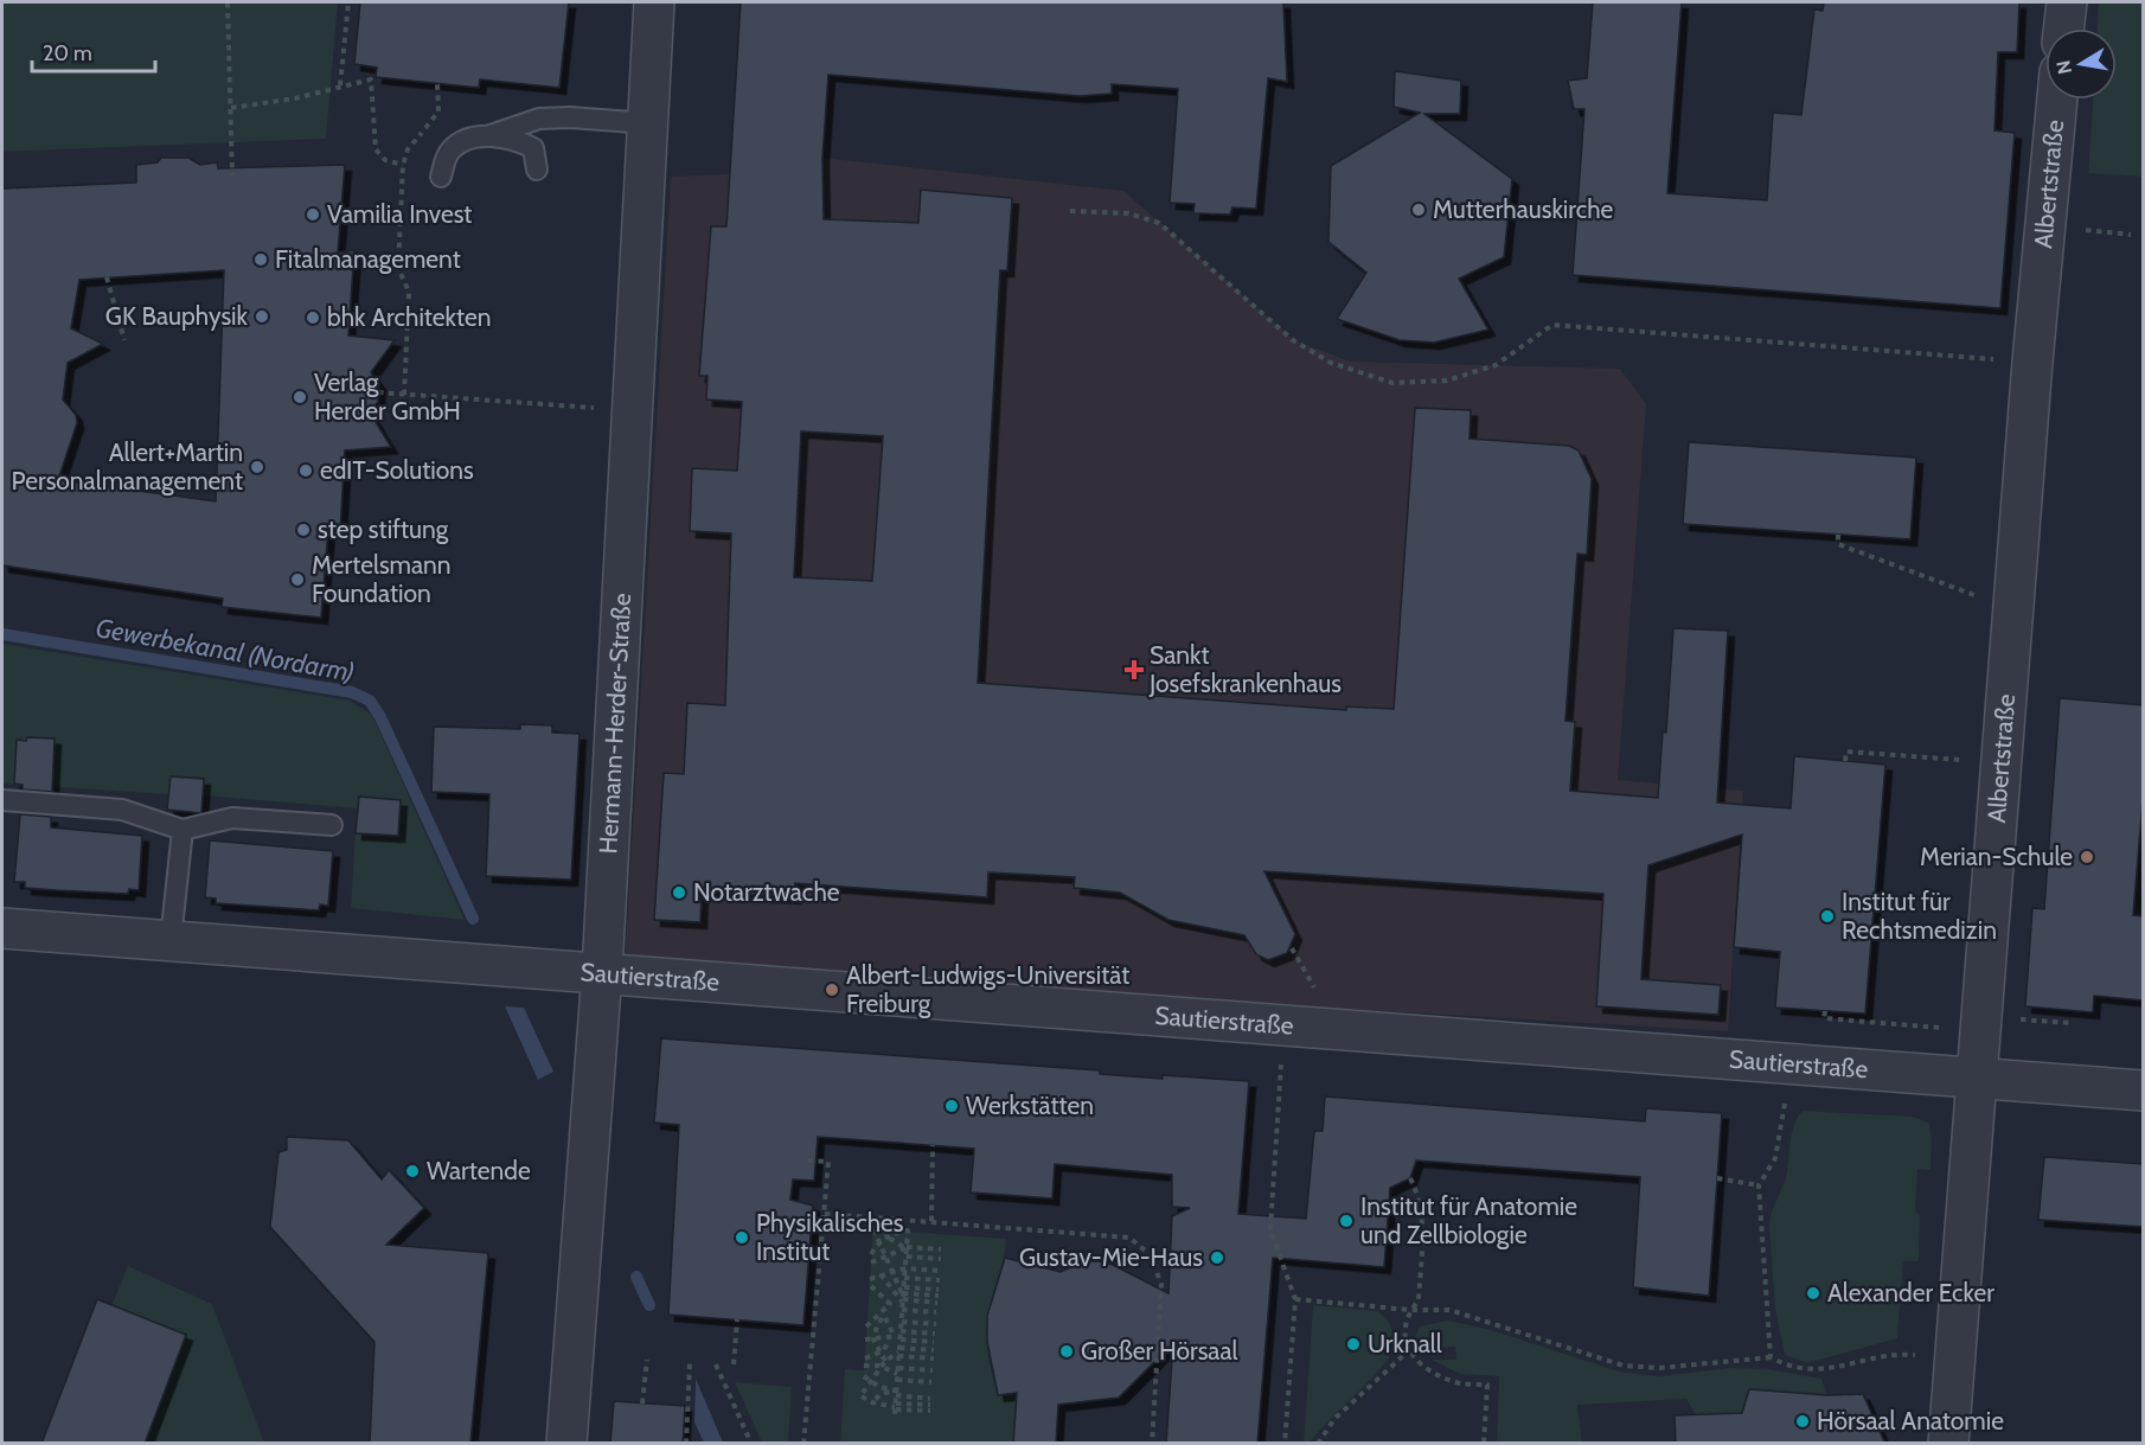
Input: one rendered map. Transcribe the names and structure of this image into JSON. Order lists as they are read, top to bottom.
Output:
{
  "streets": {
    "street": ["Albertstraße", "Hermann-Herder-Straße", "Sautierstraße"]
  },
  "crossings": [
    ["Albertstraße", "Sautierstraße"],
    ["Hermann-Herder-Straße", "Sautierstraße"]
  ],
  "water": ["Gewerbekanal (Nordarm)"],
  "places": {
    "other": [
      "Mutterhauskirche",
      "Vamilia Invest",
      "Fitalmanagement",
      "GK Bauphysik",
      "bhk Architekten",
      "Verlag Herder GmbH",
      "Allert+Martin Personalmanagement",
      "edIT-Solutions",
      "step stiftung",
      "Mertelsmann Foundation",
      "Merian-Schule",
      "Notarztwache",
      "Institut für Rechtsmedizin",
      "Albert-Ludwigs-Universität Freiburg",
      "Werkstätten",
      "Wartende",
      "Institut für Anatomie und Zellbiologie",
      "Physikalisches Institut",
      "Gustav-Mie-Haus",
      "Alexander Ecker",
      "Urknall",
      "Großer Hörsaal",
      "Hörsaal Anatomie"
    ],
    "health": ["Sankt Josefskrankenhaus"]
  },
  "scale_bar": "20 m",
  "north": "left"
}
